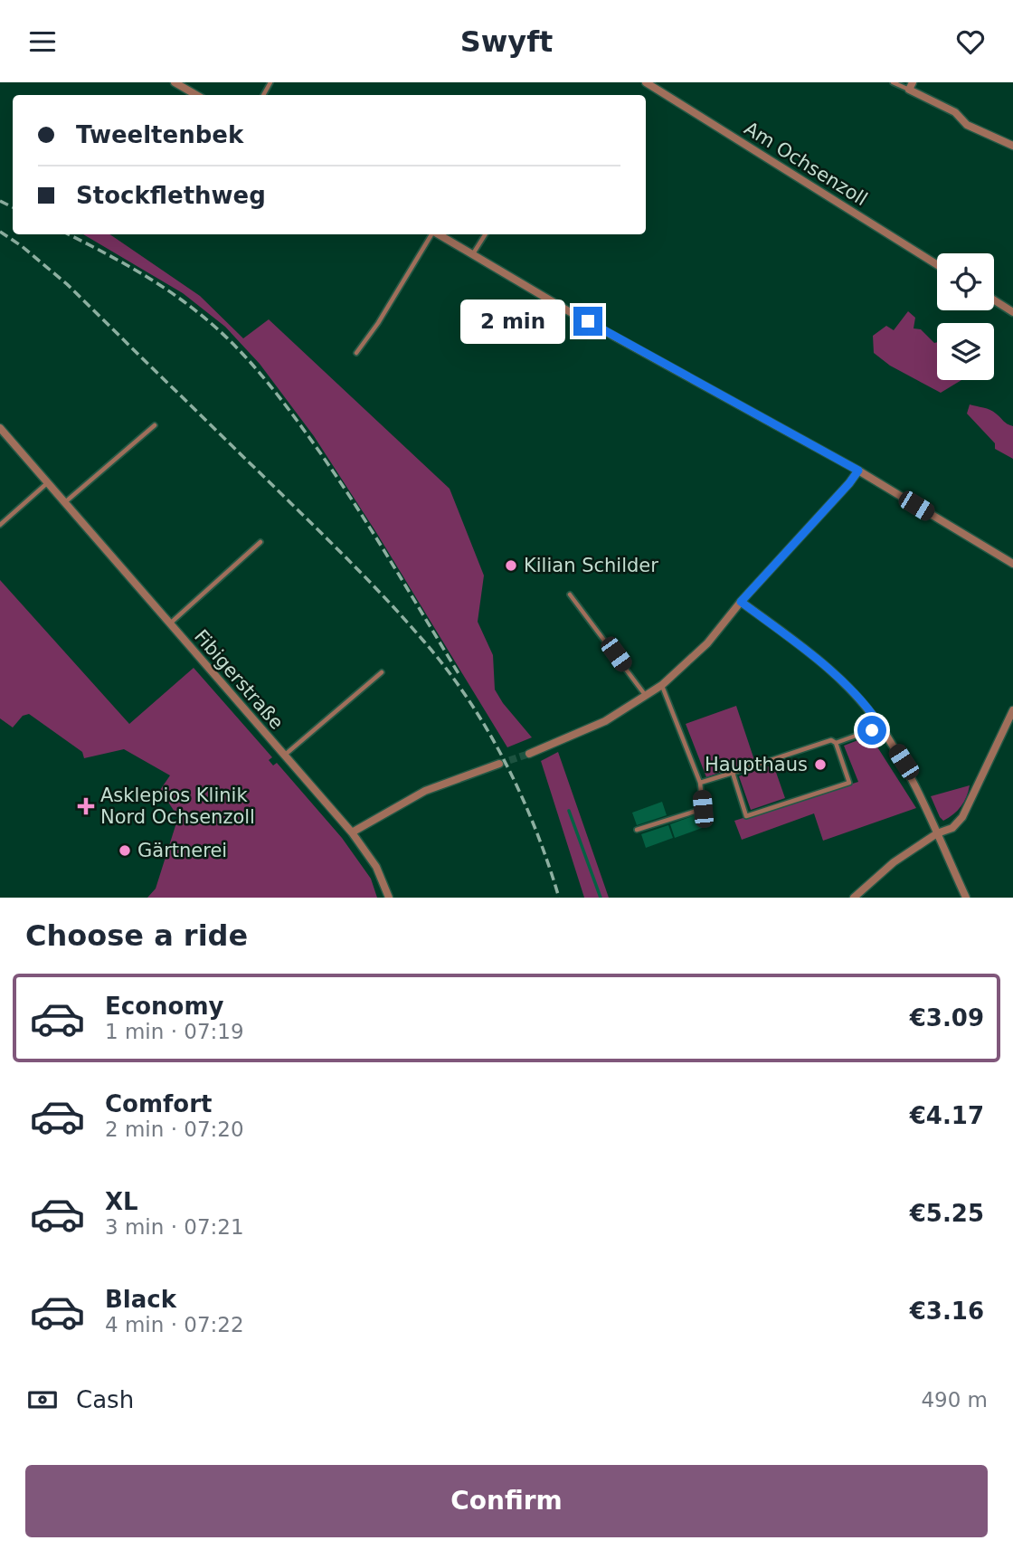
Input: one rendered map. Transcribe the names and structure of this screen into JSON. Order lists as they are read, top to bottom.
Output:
{
  "streets": {
    "street": ["Am Ochsenzoll", "Fibigerstraße"]
  },
  "places": {
    "other": ["Kilian Schilder", "Haupthaus", "Gärtnerei"],
    "health": ["Asklepios Klinik Nord Ochsenzoll"]
  },
  "page": {
    "header": "Swyft",
    "banner": ["Tweeltenbek", "Stockflethweg"],
    "bubble": "2 min",
    "heading": "Choose a ride",
    "list": [
      {
        "name": "Economy",
        "note": "1 min · 07:19",
        "value": "€3.09"
      },
      {
        "name": "Comfort",
        "note": "2 min · 07:20",
        "value": "€4.17"
      },
      {
        "name": "XL",
        "note": "3 min · 07:21",
        "value": "€5.25"
      },
      {
        "name": "Black",
        "note": "4 min · 07:22",
        "value": "€3.16"
      }
    ],
    "pay": ["Cash", "490 m"],
    "buttons": "Confirm"
  }
}
